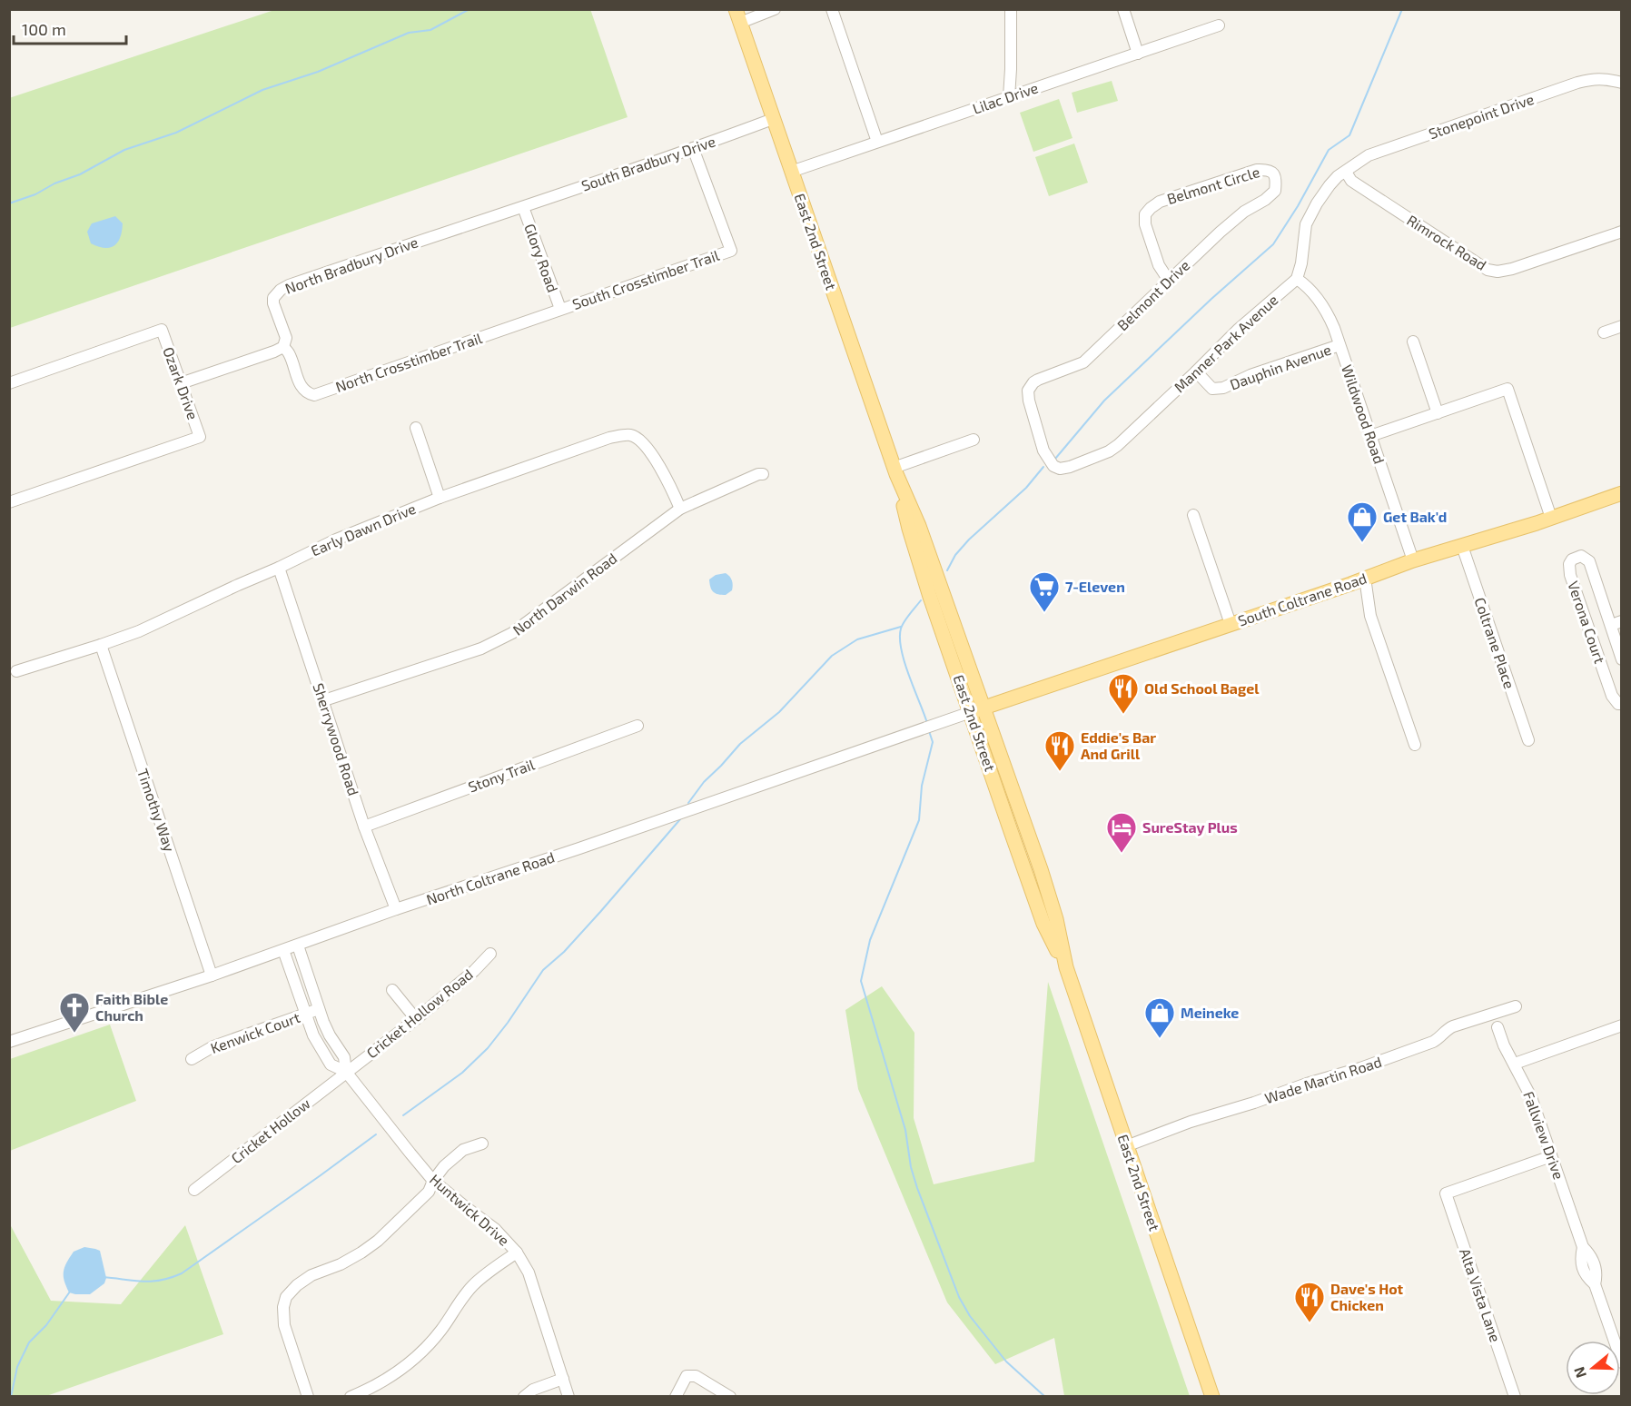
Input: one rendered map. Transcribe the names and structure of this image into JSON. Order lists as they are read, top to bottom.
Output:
{
  "streets": {
    "main road": ["East 2nd Street", "South Coltrane Road"],
    "street": [
      "Lilac Drive",
      "Stonepoint Drive",
      "South Bradbury Drive",
      "Belmont Circle",
      "Rimrock Road",
      "Glory Road",
      "North Bradbury Drive",
      "South Crosstimber Trail",
      "Belmont Drive",
      "Manner Park Avenue",
      "North Crosstimber Trail",
      "Dauphin Avenue",
      "Ozark Drive",
      "Wildwood Road",
      "Early Dawn Drive",
      "North Darwin Road",
      "Verona Court",
      "Coltrane Place",
      "Sherrywood Road",
      "Stony Trail",
      "Timothy Way",
      "North Coltrane Road",
      "Cricket Hollow Road",
      "Kenwick Court",
      "Wade Martin Road",
      "Cricket Hollow",
      "Fallview Drive",
      "Huntwick Drive",
      "Alta Vista Lane"
    ]
  },
  "crossings": [
    ["Lilac Drive", "East 2nd Street"],
    ["Stonepoint Drive", "Rimrock Road"],
    ["South Bradbury Drive", "East 2nd Street"],
    ["South Bradbury Drive", "Glory Road"],
    ["South Bradbury Drive", "North Bradbury Drive"],
    ["South Bradbury Drive", "South Crosstimber Trail"],
    ["Belmont Circle", "Belmont Drive"],
    ["East 2nd Street", "South Coltrane Road"],
    ["East 2nd Street", "North Coltrane Road"],
    ["East 2nd Street", "Wade Martin Road"],
    ["Glory Road", "North Bradbury Drive"],
    ["Glory Road", "South Crosstimber Trail"],
    ["Glory Road", "North Crosstimber Trail"],
    ["North Bradbury Drive", "North Crosstimber Trail"],
    ["South Crosstimber Trail", "North Crosstimber Trail"],
    ["Belmont Drive", "Manner Park Avenue"],
    ["Manner Park Avenue", "Dauphin Avenue"],
    ["Manner Park Avenue", "Wildwood Road"],
    ["Dauphin Avenue", "Wildwood Road"],
    ["Wildwood Road", "South Coltrane Road"],
    ["Early Dawn Drive", "North Darwin Road"],
    ["Early Dawn Drive", "Sherrywood Road"],
    ["Early Dawn Drive", "Timothy Way"],
    ["North Darwin Road", "Sherrywood Road"],
    ["South Coltrane Road", "Coltrane Place"],
    ["South Coltrane Road", "North Coltrane Road"],
    ["Sherrywood Road", "Stony Trail"],
    ["Sherrywood Road", "North Coltrane Road"],
    ["Timothy Way", "North Coltrane Road"],
    ["North Coltrane Road", "Huntwick Drive"],
    ["Cricket Hollow Road", "Cricket Hollow"],
    ["Cricket Hollow Road", "Huntwick Drive"],
    ["Kenwick Court", "Huntwick Drive"],
    ["Cricket Hollow", "Huntwick Drive"],
    ["Fallview Drive", "Alta Vista Lane"]
  ],
  "places": {
    "shop": ["Get Bak'd", "Meineke"],
    "supermarket": ["7-Eleven"],
    "restaurant": ["Old School Bagel", "Eddie's Bar And Grill", "Dave's Hot Chicken"],
    "hotel": ["SureStay Plus"],
    "church": ["Faith Bible Church"]
  },
  "scale_bar": "100 m",
  "north": "left"
}
